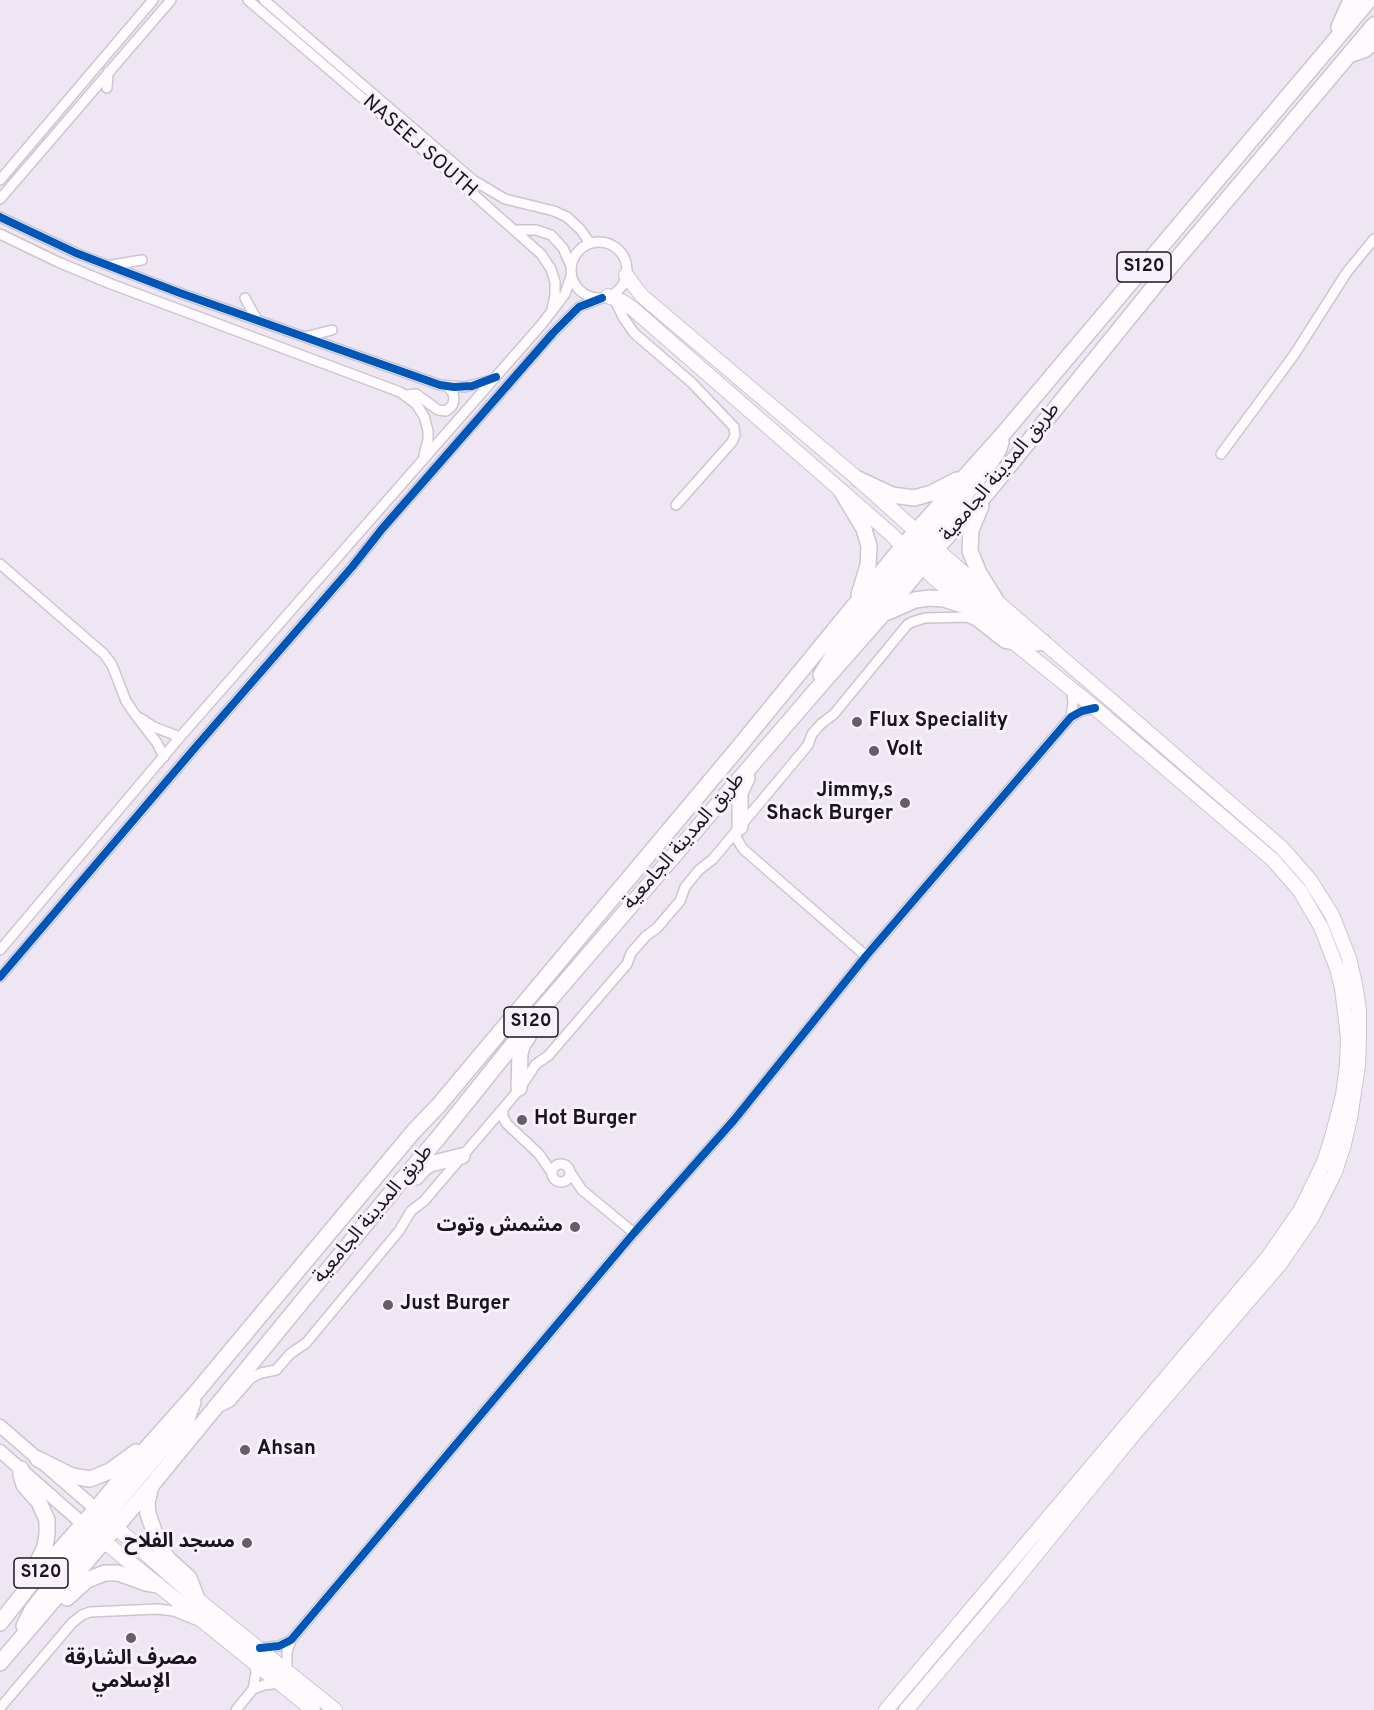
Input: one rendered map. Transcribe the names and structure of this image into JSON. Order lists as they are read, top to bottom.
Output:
{
  "streets": {
    "main road": ["S120", "طريق المدينة الجامعية"],
    "street": ["NASEEJ SOUTH"]
  },
  "places": [
    "Flux Speciality",
    "Volt",
    "Jimmy,s Shack Burger",
    "Hot Burger",
    "مشمش وتوت",
    "Just Burger",
    "Ahsan",
    "مسجد الفلاح",
    "مصرف الشارقة الإسلامي"
  ]
}
